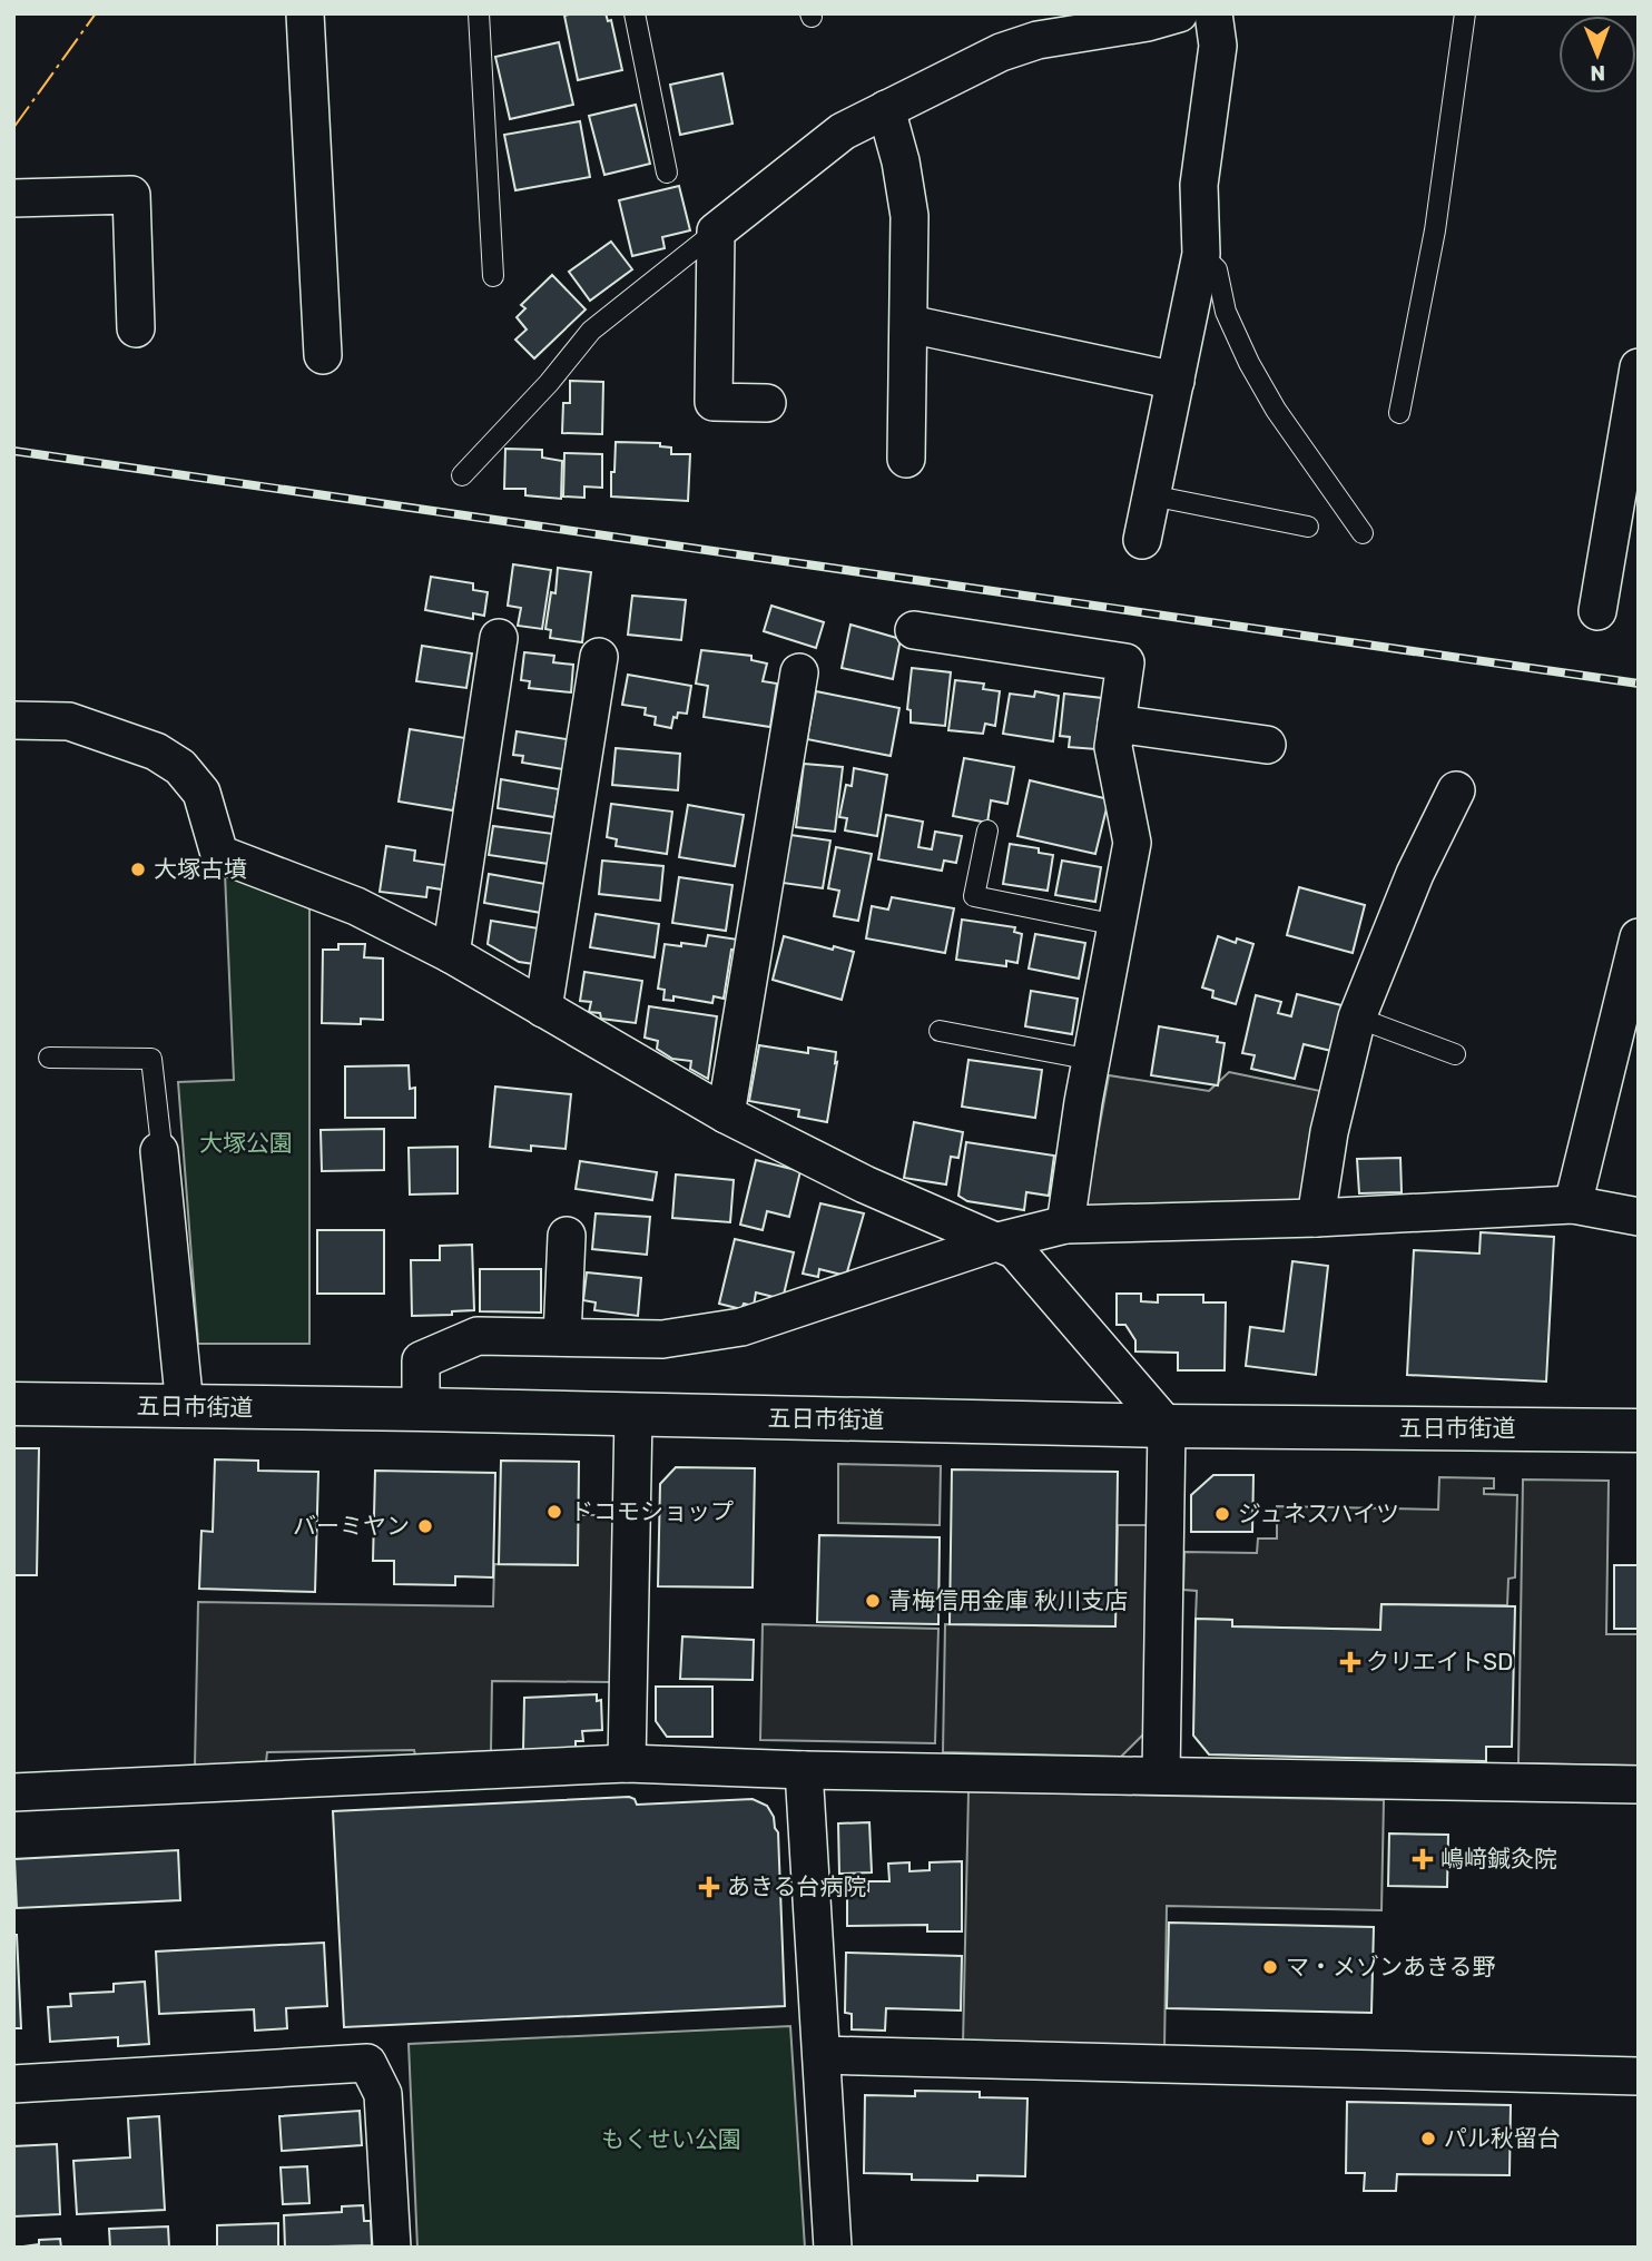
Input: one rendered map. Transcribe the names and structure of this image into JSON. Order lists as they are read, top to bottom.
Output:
{
  "streets": {
    "main road": ["五日市街道"]
  },
  "parks": ["大塚公園", "もくせい公園"],
  "places": {
    "other": [
      "大塚古墳",
      "ドコモショップ",
      "ジュネスハイツ",
      "バーミヤン",
      "青梅信用金庫 秋川支店",
      "マ・メゾンあきる野",
      "パル秋留台"
    ],
    "health": ["クリエイトSD", "嶋﨑鍼灸院", "あきる台病院"]
  },
  "north": "bottom"
}
